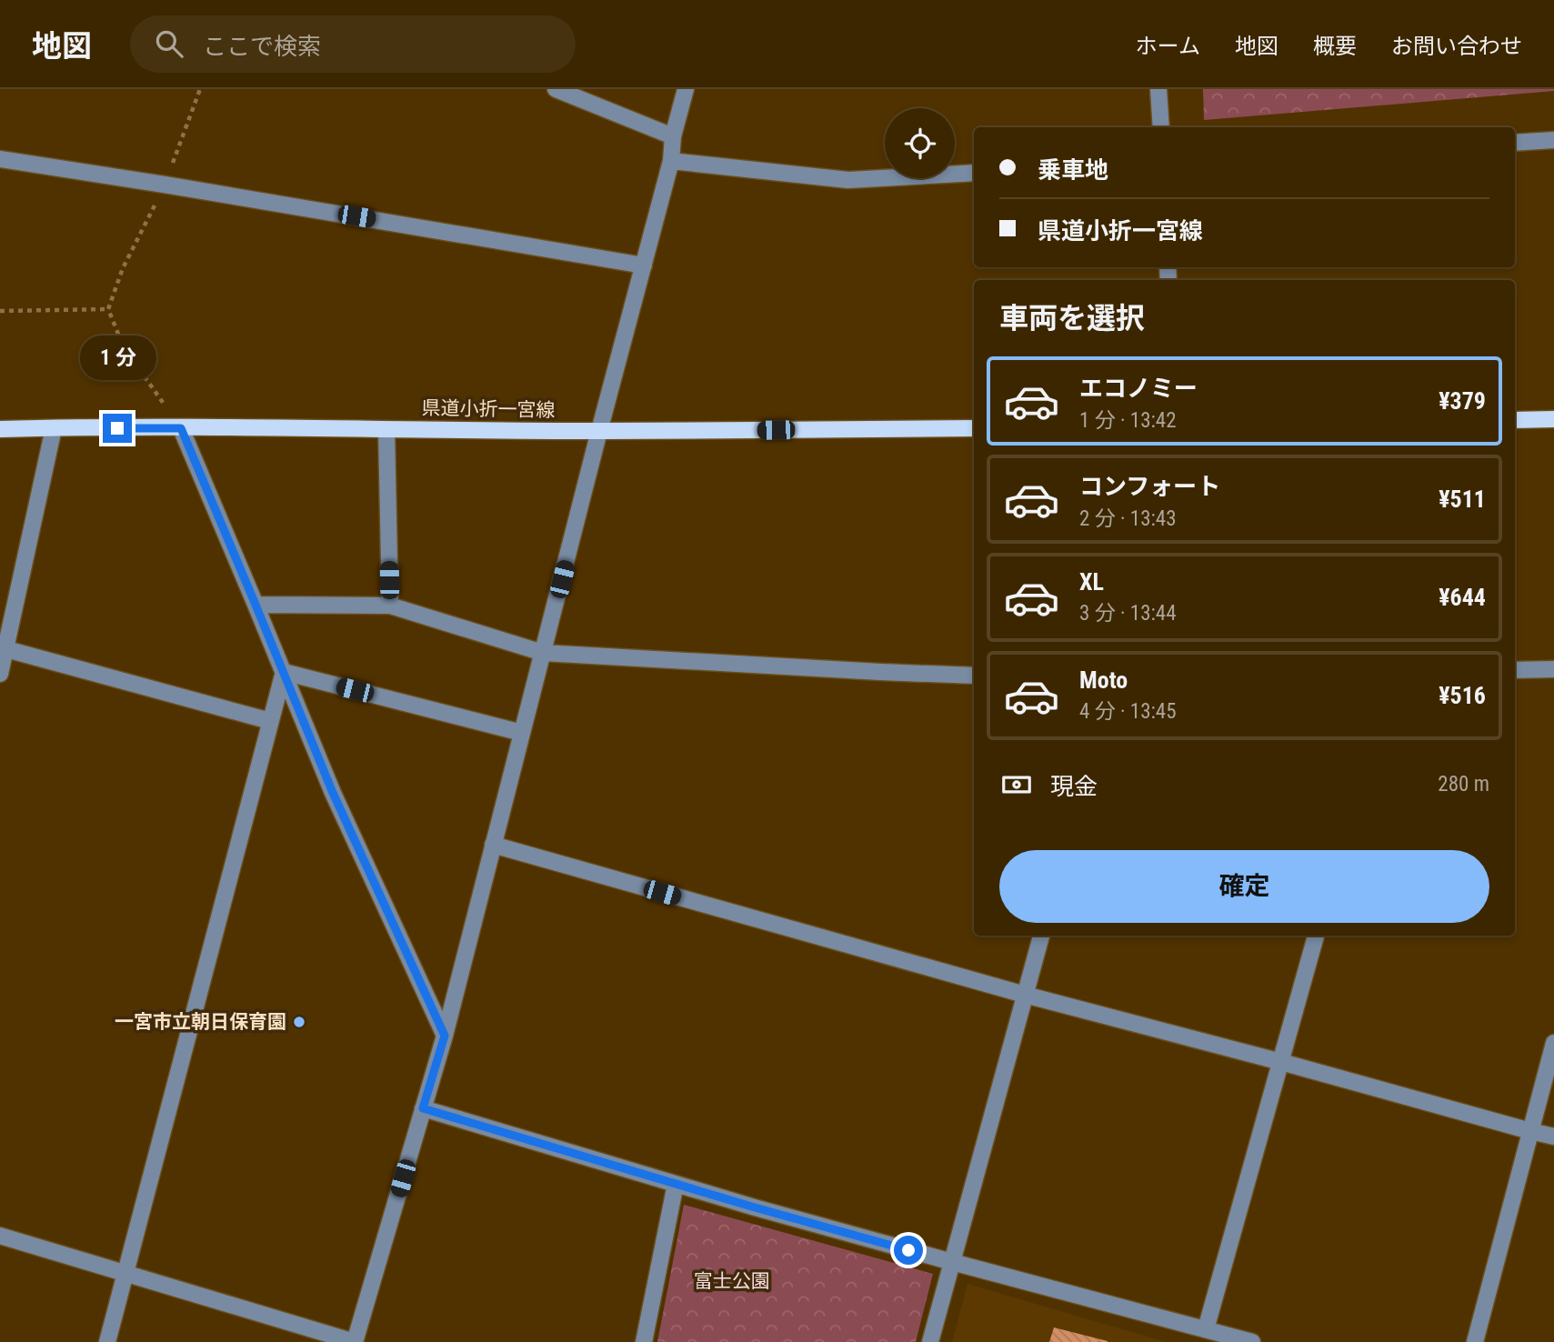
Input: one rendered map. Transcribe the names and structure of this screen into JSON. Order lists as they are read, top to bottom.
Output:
{
  "streets": {
    "main road": ["県道小折一宮線"]
  },
  "parks": ["富士公園"],
  "places": ["一宮市立朝日保育園"],
  "page": {
    "header": "地図",
    "search": "ここで検索",
    "nav": [
      "ホーム",
      "地図",
      "概要",
      "お問い合わせ"
    ],
    "banner": ["乗車地", "県道小折一宮線"],
    "heading": "車両を選択",
    "bubble": "1 分",
    "list": [
      {
        "name": "エコノミー",
        "note": "1 分 · 13:42",
        "value": "¥379"
      },
      {
        "name": "コンフォート",
        "note": "2 分 · 13:43",
        "value": "¥511"
      },
      {
        "name": "XL",
        "note": "3 分 · 13:44",
        "value": "¥644"
      },
      {
        "name": "Moto",
        "note": "4 分 · 13:45",
        "value": "¥516"
      }
    ],
    "pay": ["現金", "280 m"],
    "buttons": "確定"
  }
}
